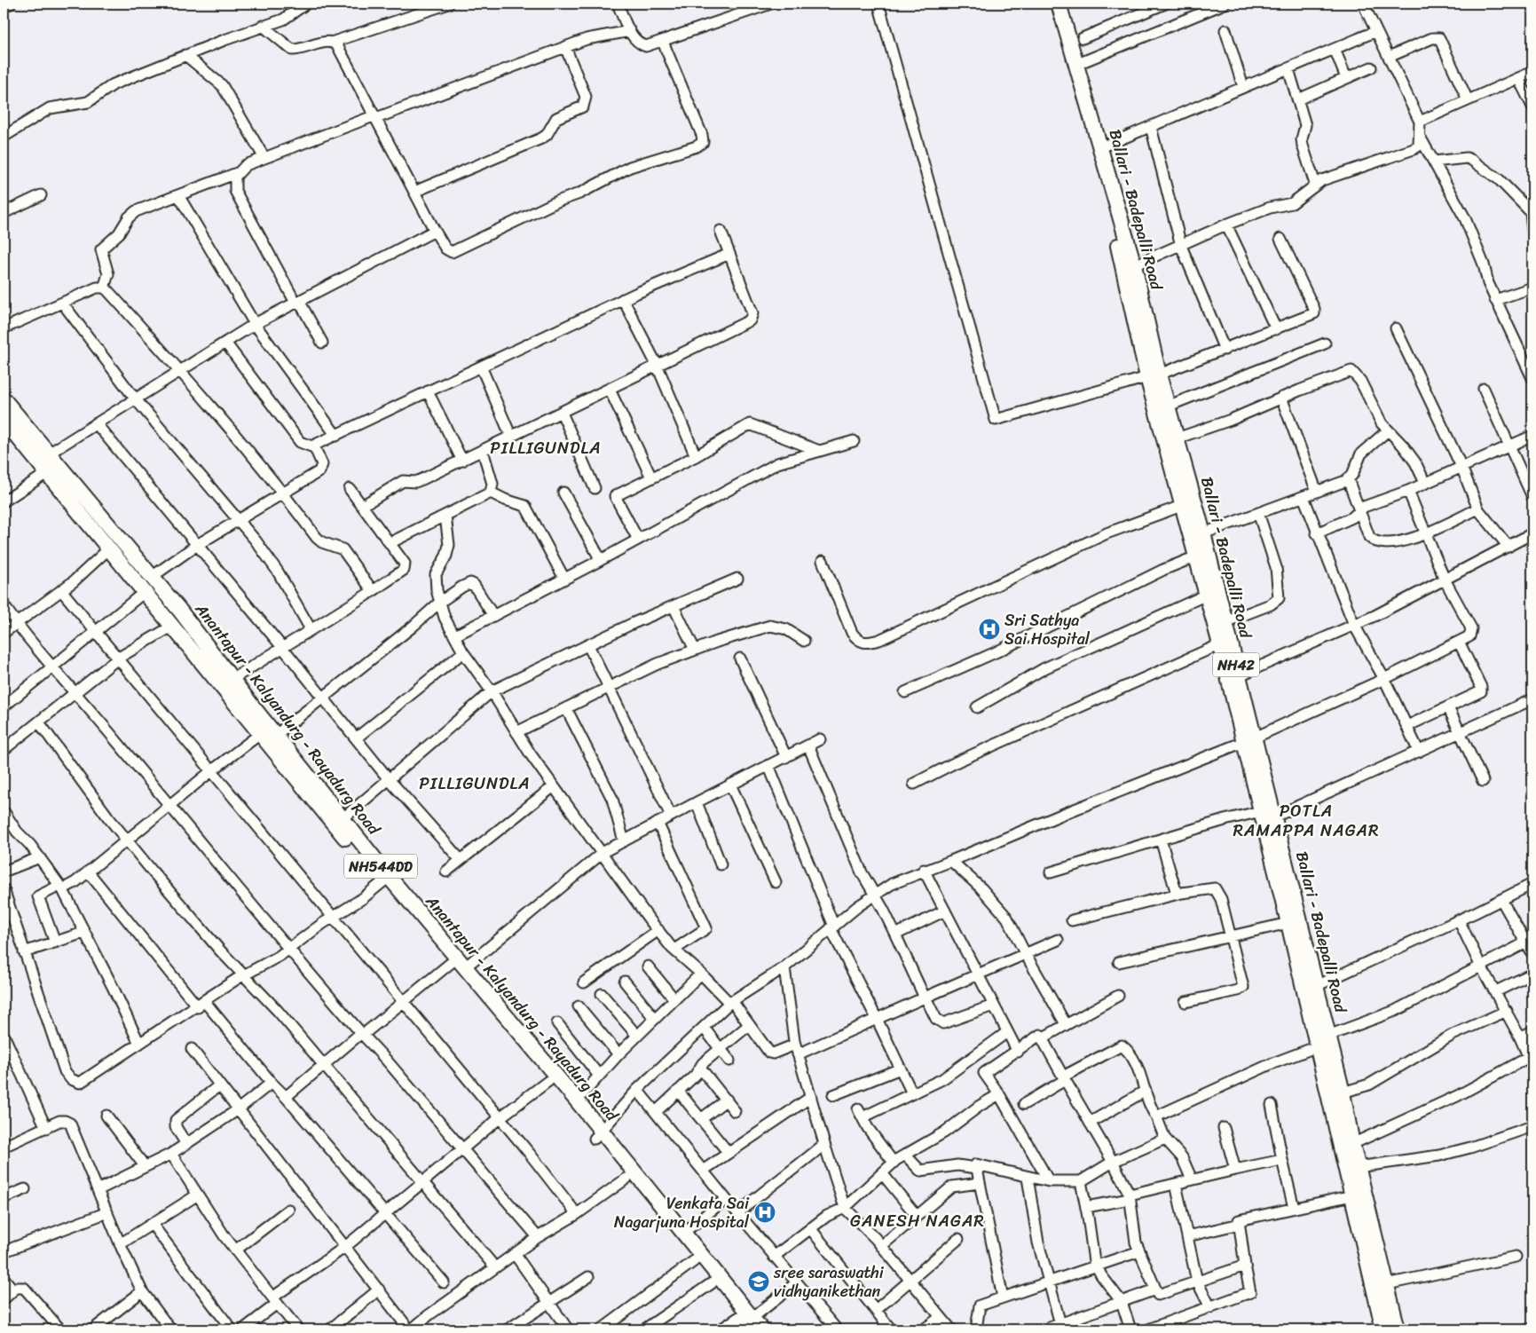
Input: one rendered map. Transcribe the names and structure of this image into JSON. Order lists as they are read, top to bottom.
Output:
{
  "streets": {
    "highway": [
      "Ballari - Badepalli Road",
      "NH42",
      "Anantapur - Kalyandurg - Rayadurg Road",
      "NH544DD"
    ]
  },
  "districts": [
    "PILLIGUNDLA",
    "PILLIGUNDLA",
    "POTLA RAMAPPA NAGAR",
    "GANESH NAGAR"
  ],
  "places": {
    "hospital": ["Sri Sathya Sai Hospital", "Venkata Sai Nagarjuna Hospital"],
    "school or university": ["sree saraswathi vidhyanikethan"]
  }
}
